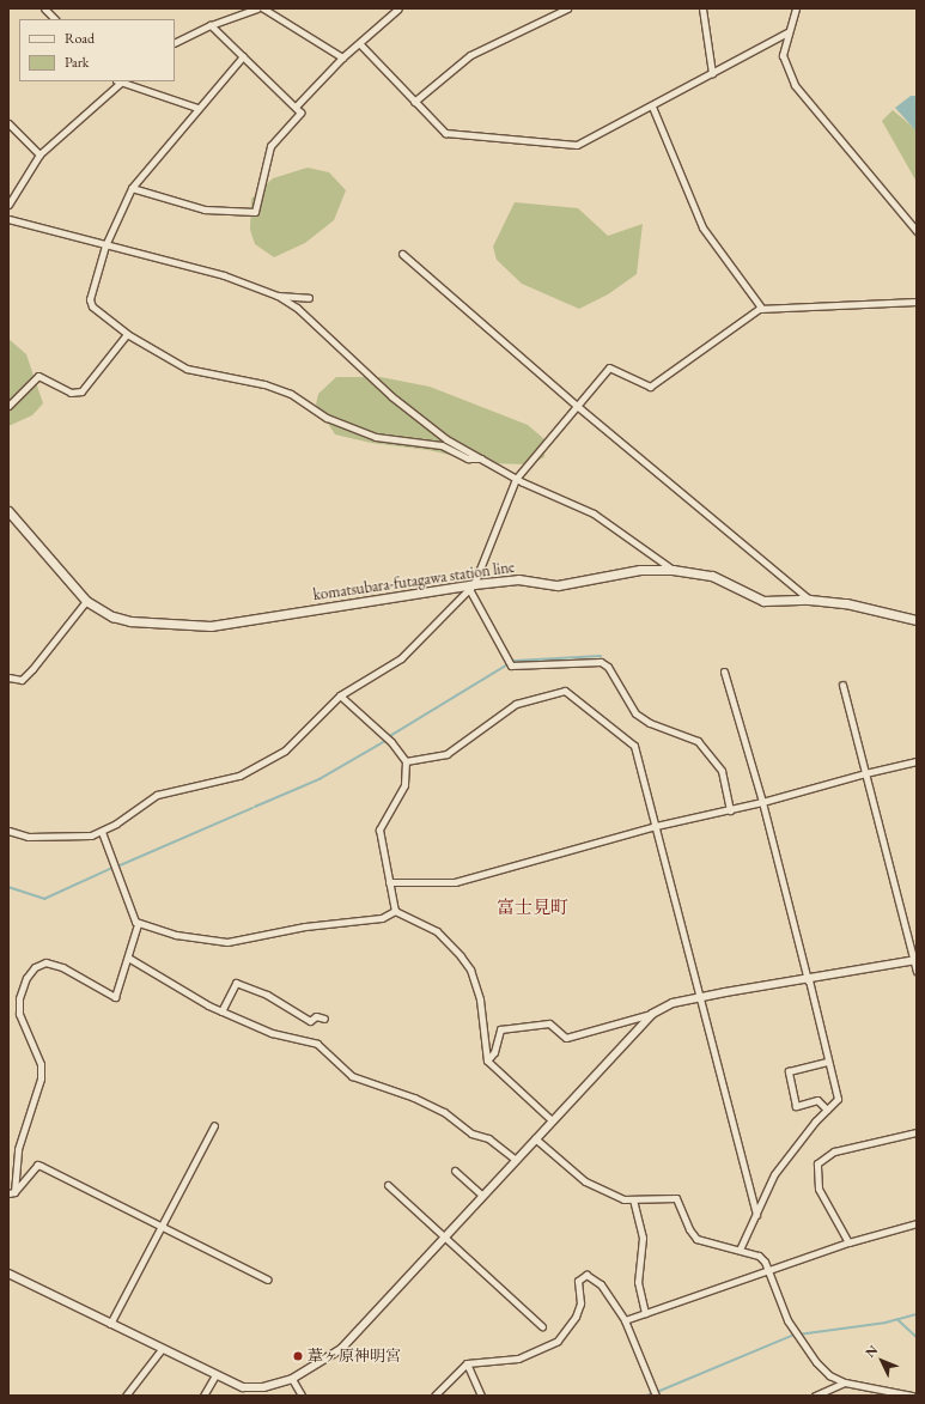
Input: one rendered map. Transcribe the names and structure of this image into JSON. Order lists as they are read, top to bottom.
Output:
{
  "streets": {
    "main road": ["komatsubara-futagawa station line"]
  },
  "districts": ["富士見町"],
  "places": ["葦ヶ原神明宮"],
  "legend": ["Road", "Park"],
  "north": "top left"
}
